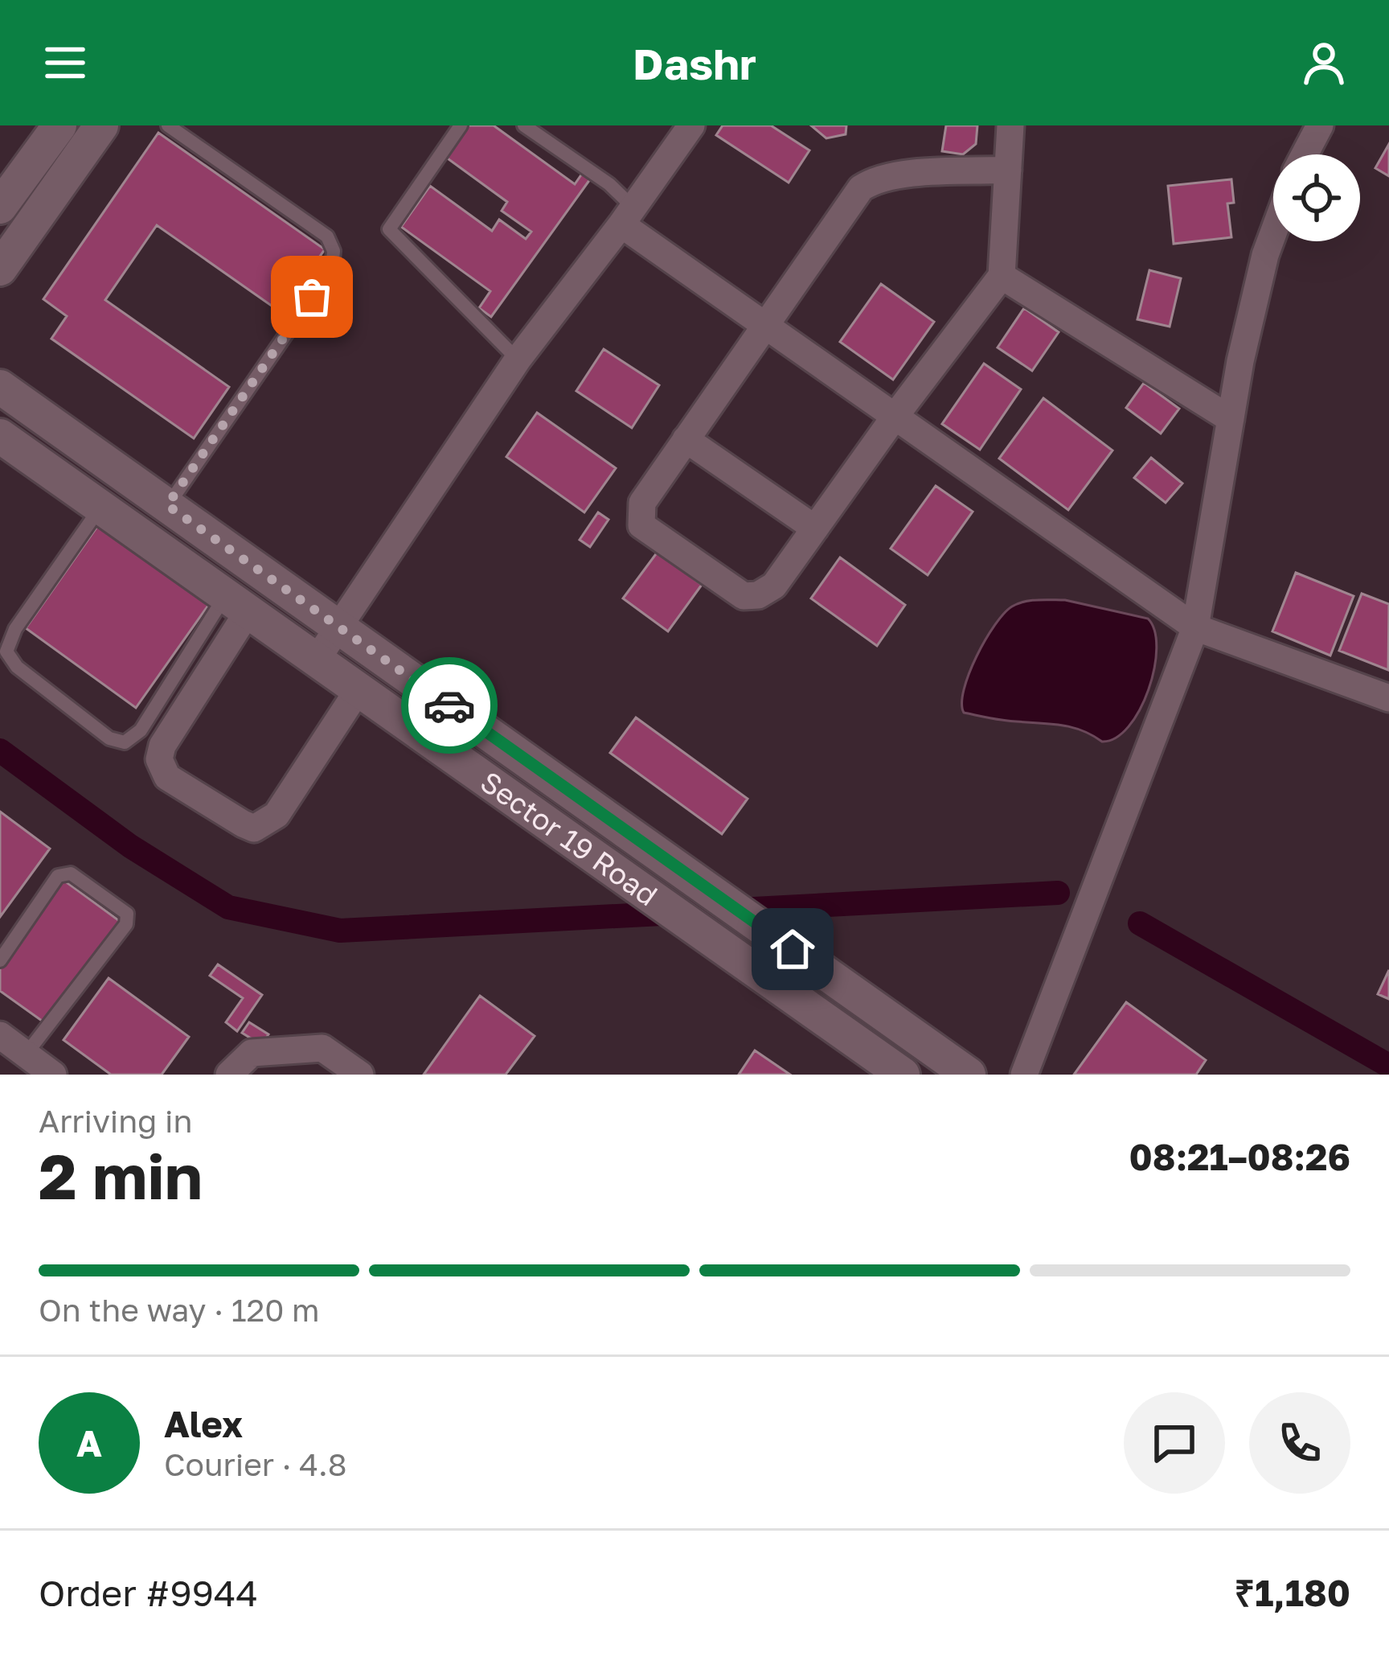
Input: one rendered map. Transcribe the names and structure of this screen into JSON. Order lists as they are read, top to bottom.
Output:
{
  "streets": {
    "street": ["Sector 19 Road"]
  },
  "page": {
    "header": "Dashr",
    "heading": ["2 min", "Arriving in", "08:21–08:26"],
    "panel": [
      "Alex",
      "Courier · 4.8",
      "Order #9944",
      "₹1,180"
    ],
    "bar": "On the way · 120 m",
    "round": "A"
  }
}
